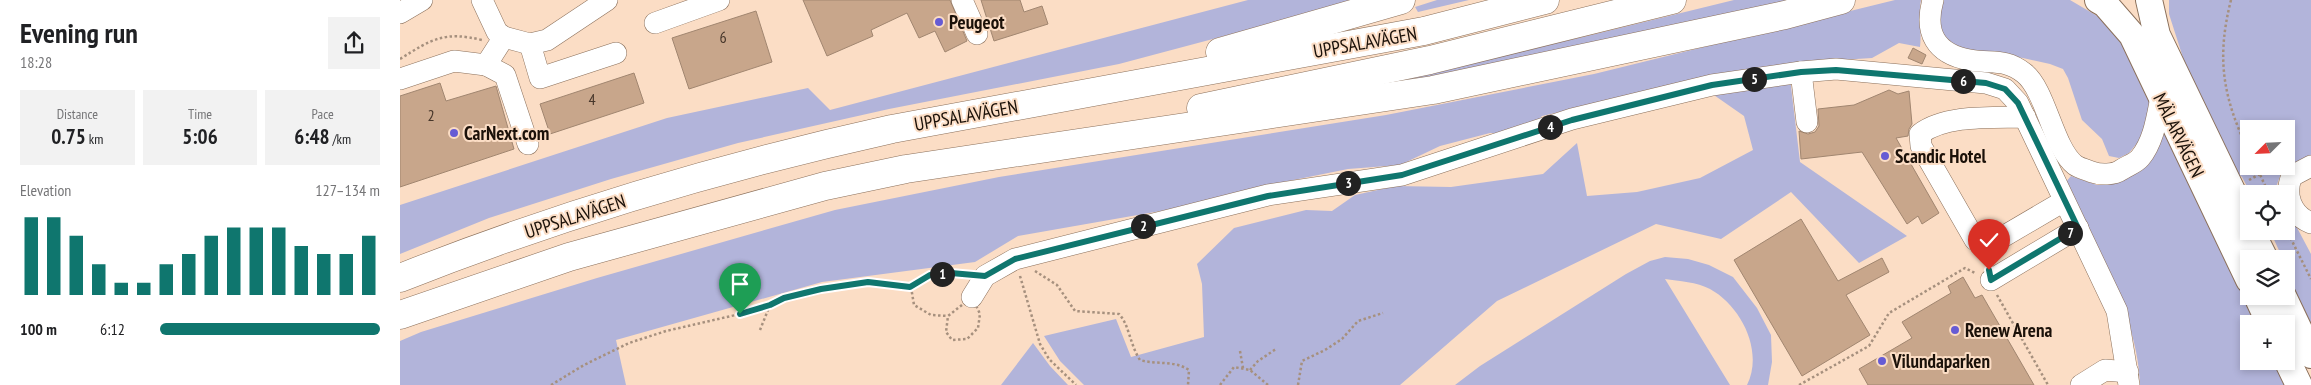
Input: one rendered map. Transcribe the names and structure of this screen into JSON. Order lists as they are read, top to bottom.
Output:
{
  "streets": {
    "highway": ["UPPSALAVÄGEN"],
    "main road": ["MÄLARVÄGEN"]
  },
  "places": [
    "Peugeot",
    "CarNext.com",
    "Scandic Hotel",
    "Renew Arena",
    "Vilundaparken"
  ],
  "house_numbers": ["6", "4", "2"],
  "north": "bottom left",
  "page": {
    "heading": ["Evening run", "18:28"],
    "pins": [
      "5",
      "6",
      "4",
      "3",
      "2",
      "7",
      "1"
    ],
    "stats": [
      ["Distance", "0.75 km"],
      ["Time", "5:06"],
      ["Pace", "6:48 /km"]
    ],
    "map_buttons": "+",
    "chart": ["Elevation", "127–134 m"],
    "list": [
      {
        "name": "100 m",
        "note": "6:12"
      }
    ]
  }
}
